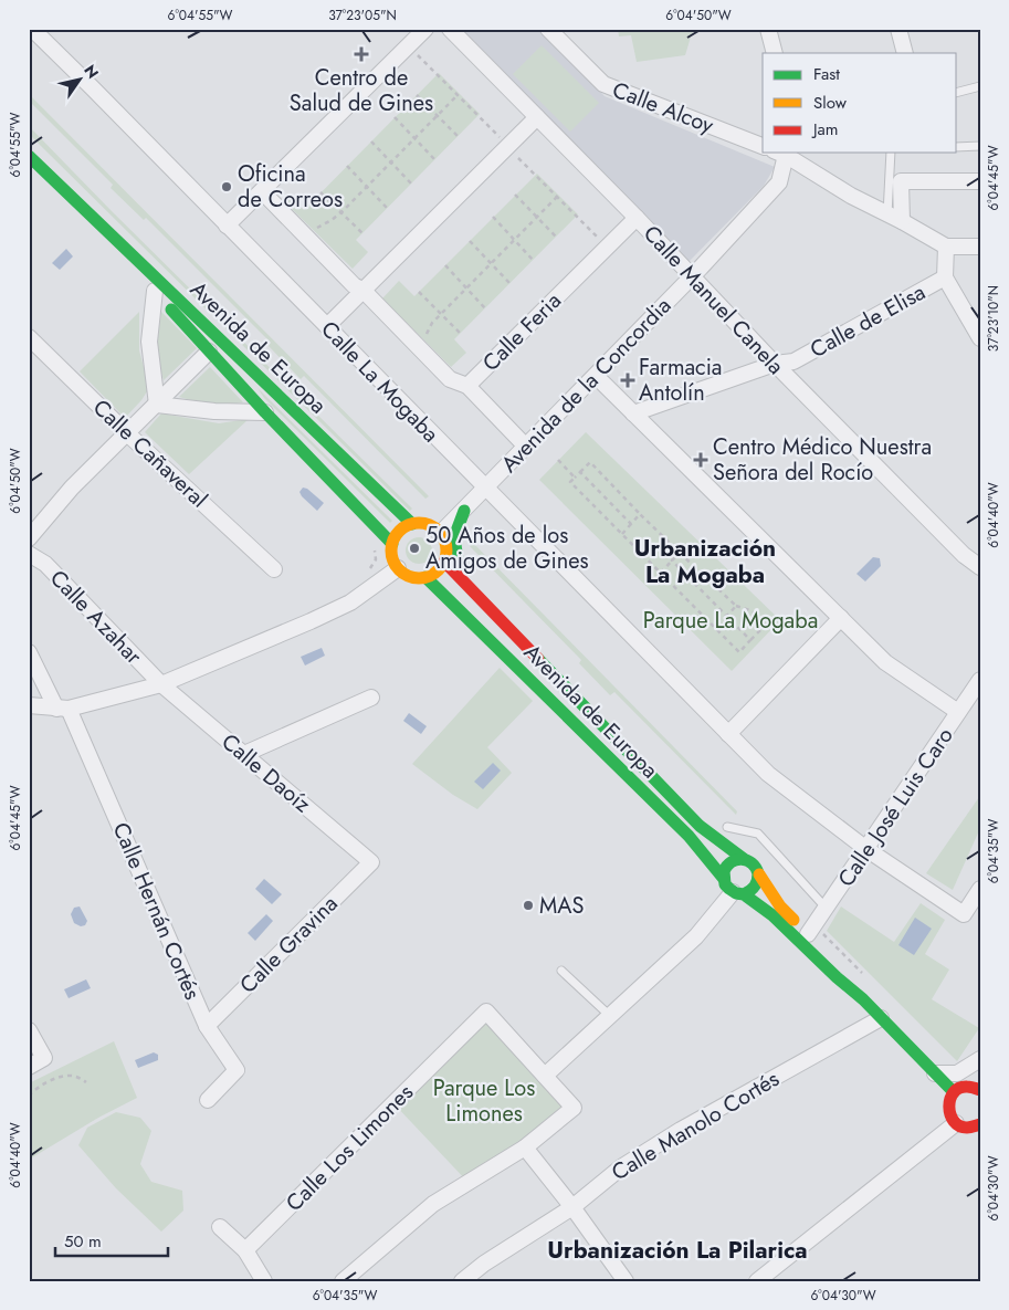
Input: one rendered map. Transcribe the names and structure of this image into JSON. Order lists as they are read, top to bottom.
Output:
{
  "streets": {
    "main road": ["Avenida de Europa"],
    "street": [
      "Calle Alcoy",
      "Calle Manuel Canela",
      "Calle de Elisa",
      "Calle Feria",
      "Calle La Mogaba",
      "Avenida de la Concordia",
      "Calle Cañaveral",
      "Calle Azahar",
      "Calle Daoíz",
      "Calle José Luis Caro",
      "Calle Hernán Cortés",
      "Calle Gravina",
      "Calle Manolo Cortés",
      "Calle Los Limones"
    ]
  },
  "crossings": [
    ["Calle Manuel Canela", "Calle de Elisa"],
    ["Calle Manuel Canela", "Calle Feria"],
    ["Calle Manuel Canela", "Avenida de la Concordia"],
    ["Calle Feria", "Avenida de la Concordia"],
    ["Avenida de Europa", "Avenida de la Concordia"],
    ["Calle La Mogaba", "Avenida de la Concordia"],
    ["Calle La Mogaba", "Calle José Luis Caro"],
    ["Calle Azahar", "Calle Daoíz"],
    ["Calle Daoíz", "Calle Gravina"],
    ["Calle Hernán Cortés", "Calle Gravina"]
  ],
  "districts": ["Urbanización La Mogaba", "Urbanización La Pilarica"],
  "parks": ["Parque La Mogaba", "Parque Los Limones"],
  "places": {
    "health": ["Centro de Salud de Gines", "Farmacia Antolín", "Centro Médico Nuestra Señora del Rocío"],
    "other": ["Oficina de Correos", "50 Años de los Amigos de Gines", "MAS"]
  },
  "legend": ["Fast", "Slow", "Jam"],
  "scale_bar": "50 m",
  "north": "top right",
  "coordinates": [
    "6°04'55\"W",
    "37°23'05\"N",
    "6°04'50\"W",
    "6°04'45\"W",
    "37°23'10\"N",
    "6°04'40\"W",
    "6°04'35\"W",
    "6°04'30\"W"
  ]
}
